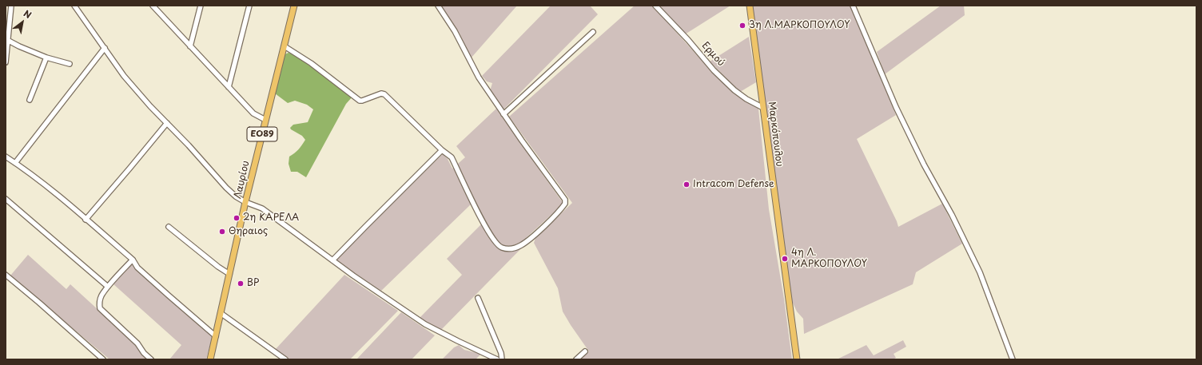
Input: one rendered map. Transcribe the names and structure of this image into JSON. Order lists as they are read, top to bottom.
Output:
{
  "streets": {
    "main road": ["ΕΟ89", "Μαρκόπουλου", "Λαυρίου"],
    "street": ["Ερμού"]
  },
  "crossings": [
    ["Ερμού", "Μαρκόπουλου"]
  ],
  "places": [
    "3η Λ.ΜΑΡΚΟΠΟΥΛΟΥ",
    "Intracom Defense",
    "2η ΚΑΡΕΛΑ",
    "Θηραιος",
    "4η Λ. ΜΑΡΚΟΠΟΥΛΟΥ",
    "BP"
  ],
  "north": "top right"
}
